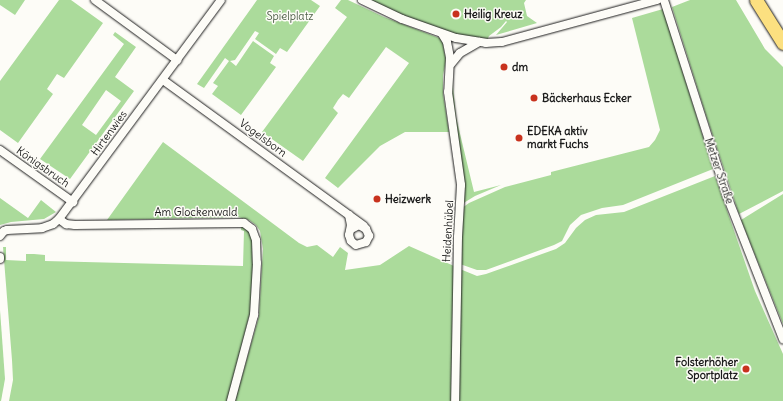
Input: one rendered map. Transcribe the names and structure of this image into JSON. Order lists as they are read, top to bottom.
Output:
{
  "streets": {
    "street": [
      "Hirtenwies",
      "Vogelsborn",
      "Königsbruch",
      "Metzer Straße",
      "Am Glockenwald",
      "Heidenhübel"
    ]
  },
  "crossings": [
    ["Hirtenwies", "Vogelsborn"],
    ["Hirtenwies", "Königsbruch"],
    ["Hirtenwies", "Am Glockenwald"]
  ],
  "parks": ["Spielplatz"],
  "places": [
    "Heilig Kreuz",
    "dm",
    "Bäckerhaus Ecker",
    "EDEKA aktiv markt Fuchs",
    "Heizwerk",
    "Folsterhöher Sportplatz"
  ]
}
